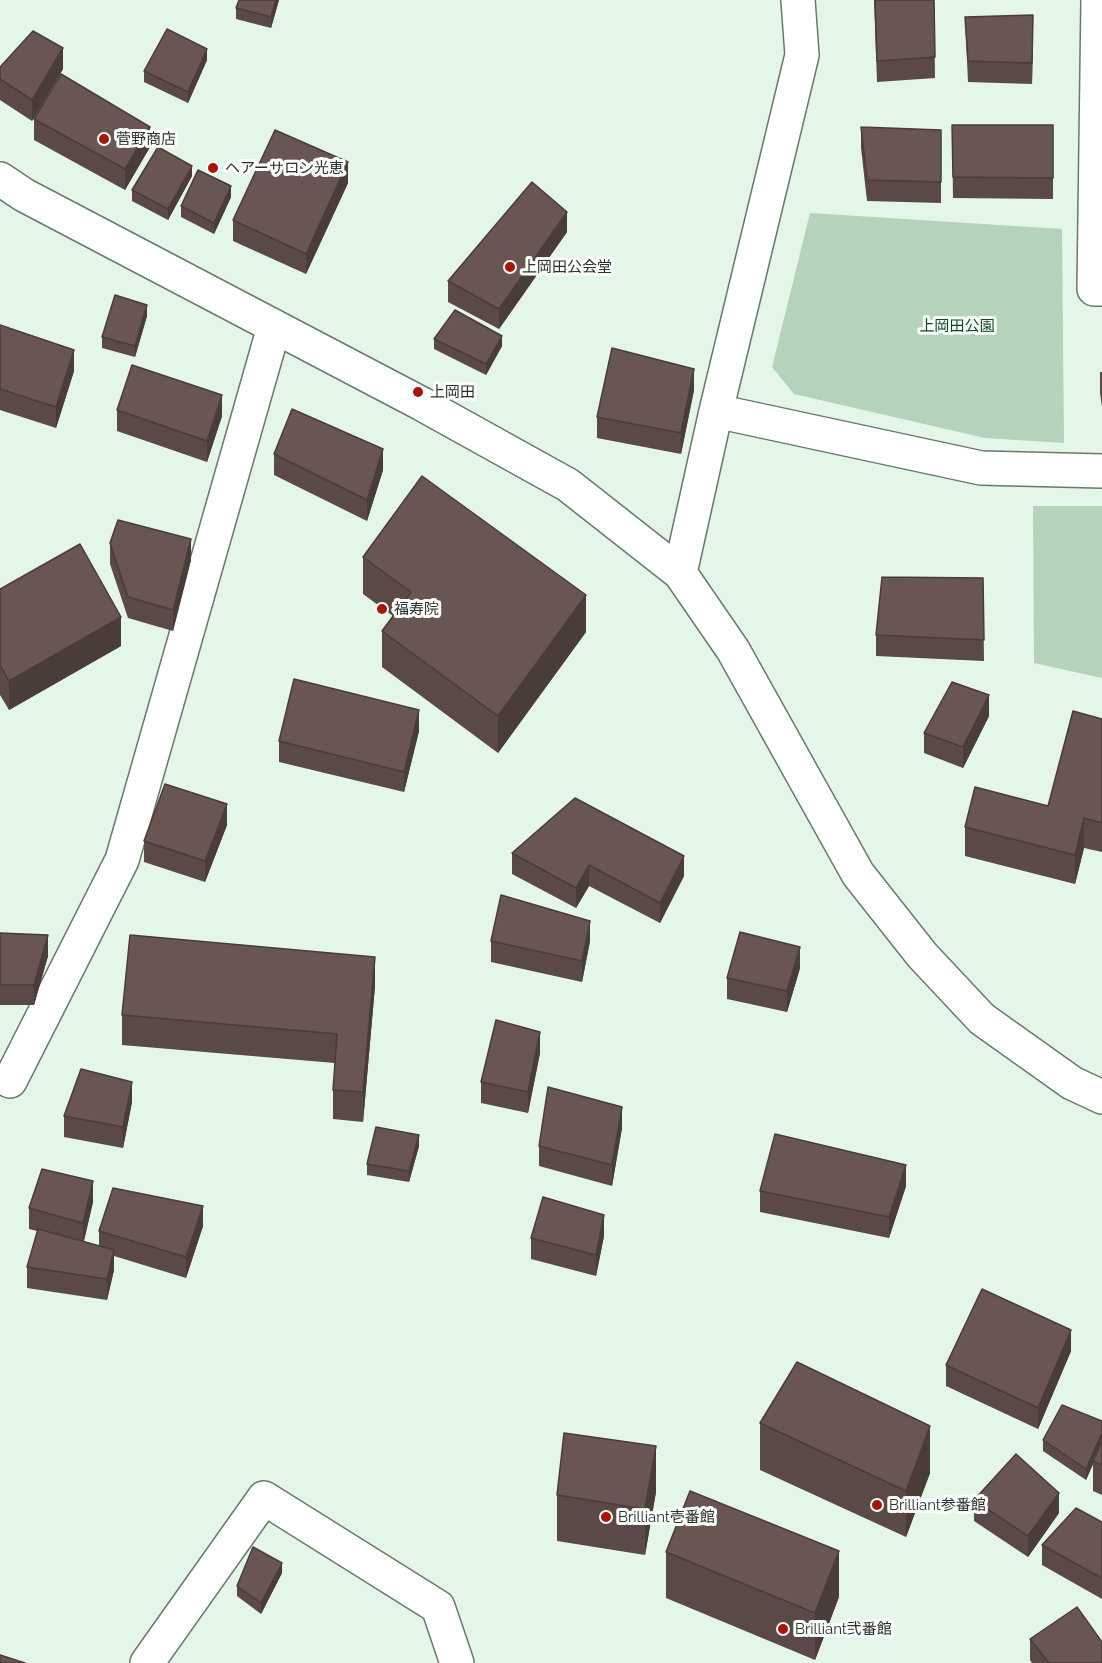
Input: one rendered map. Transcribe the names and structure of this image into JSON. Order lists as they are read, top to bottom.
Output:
{
  "parks": ["上岡田公園"],
  "places": [
    "菅野商店",
    "ヘアーサロン光恵",
    "上岡田公会堂",
    "上岡田",
    "福寿院",
    "Brilliant参番館",
    "Brilliant壱番館",
    "Brilliant弐番館"
  ]
}
